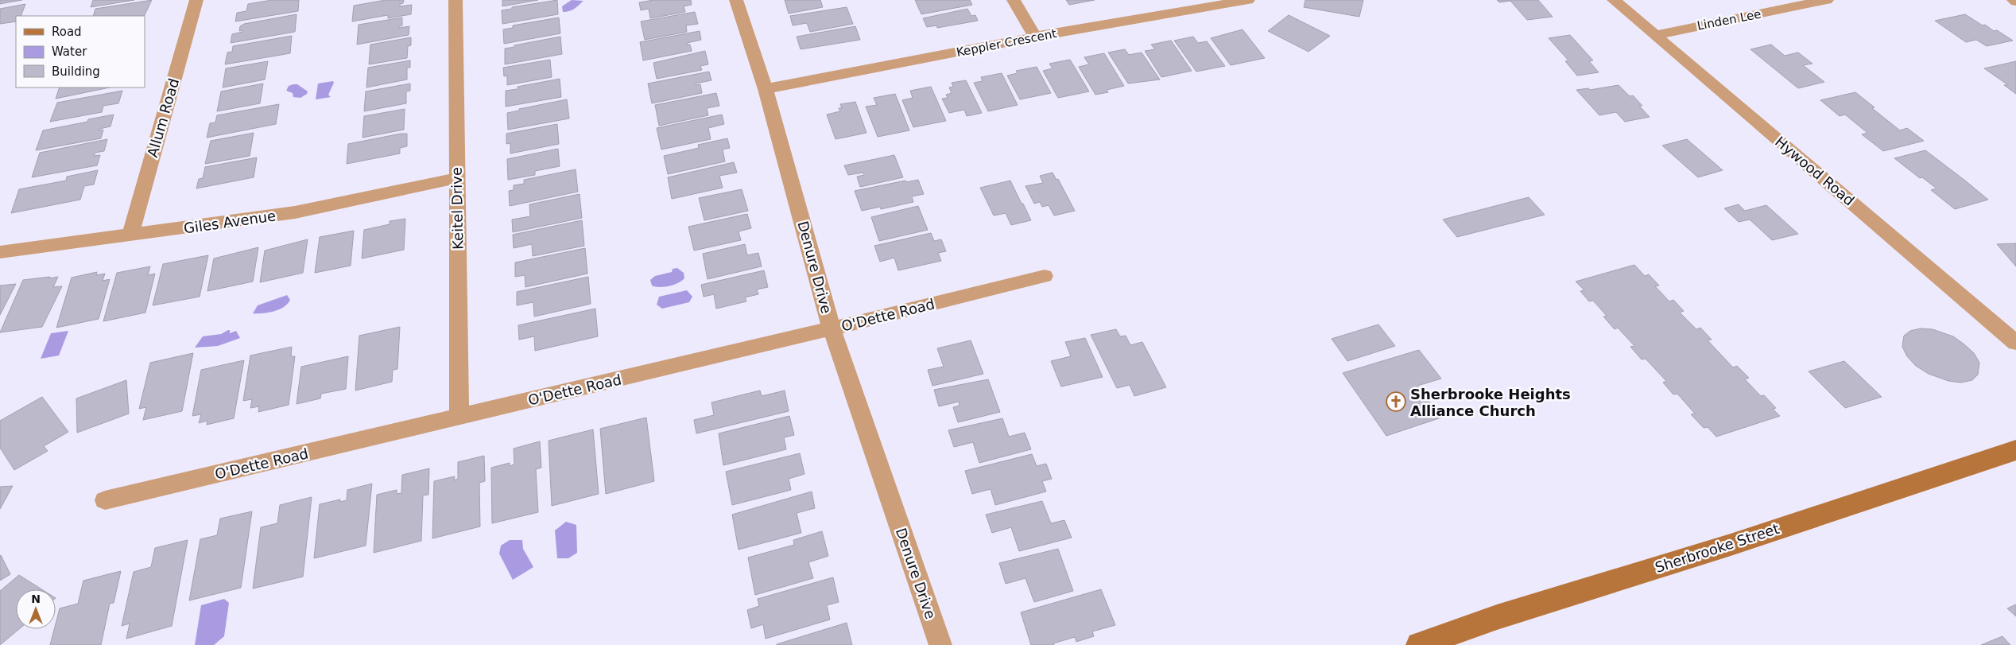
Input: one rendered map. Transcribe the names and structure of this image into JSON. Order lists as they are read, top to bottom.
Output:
{
  "streets": {
    "main road": ["Sherbrooke Street"],
    "street": [
      "Linden Lee",
      "Keppler Crescent",
      "Allum Road",
      "Hywood Road",
      "Keitel Drive",
      "Giles Avenue",
      "Denure Drive",
      "O'Dette Road"
    ]
  },
  "crossings": [
    ["Linden Lee", "Hywood Road"],
    ["Keppler Crescent", "Denure Drive"],
    ["Allum Road", "Giles Avenue"],
    ["Keitel Drive", "Giles Avenue"],
    ["Keitel Drive", "O'Dette Road"],
    ["Denure Drive", "O'Dette Road"]
  ],
  "places": {
    "church": ["Sherbrooke Heights Alliance Church"]
  },
  "legend": ["Road", "Water", "Building"],
  "north": "top"
}
